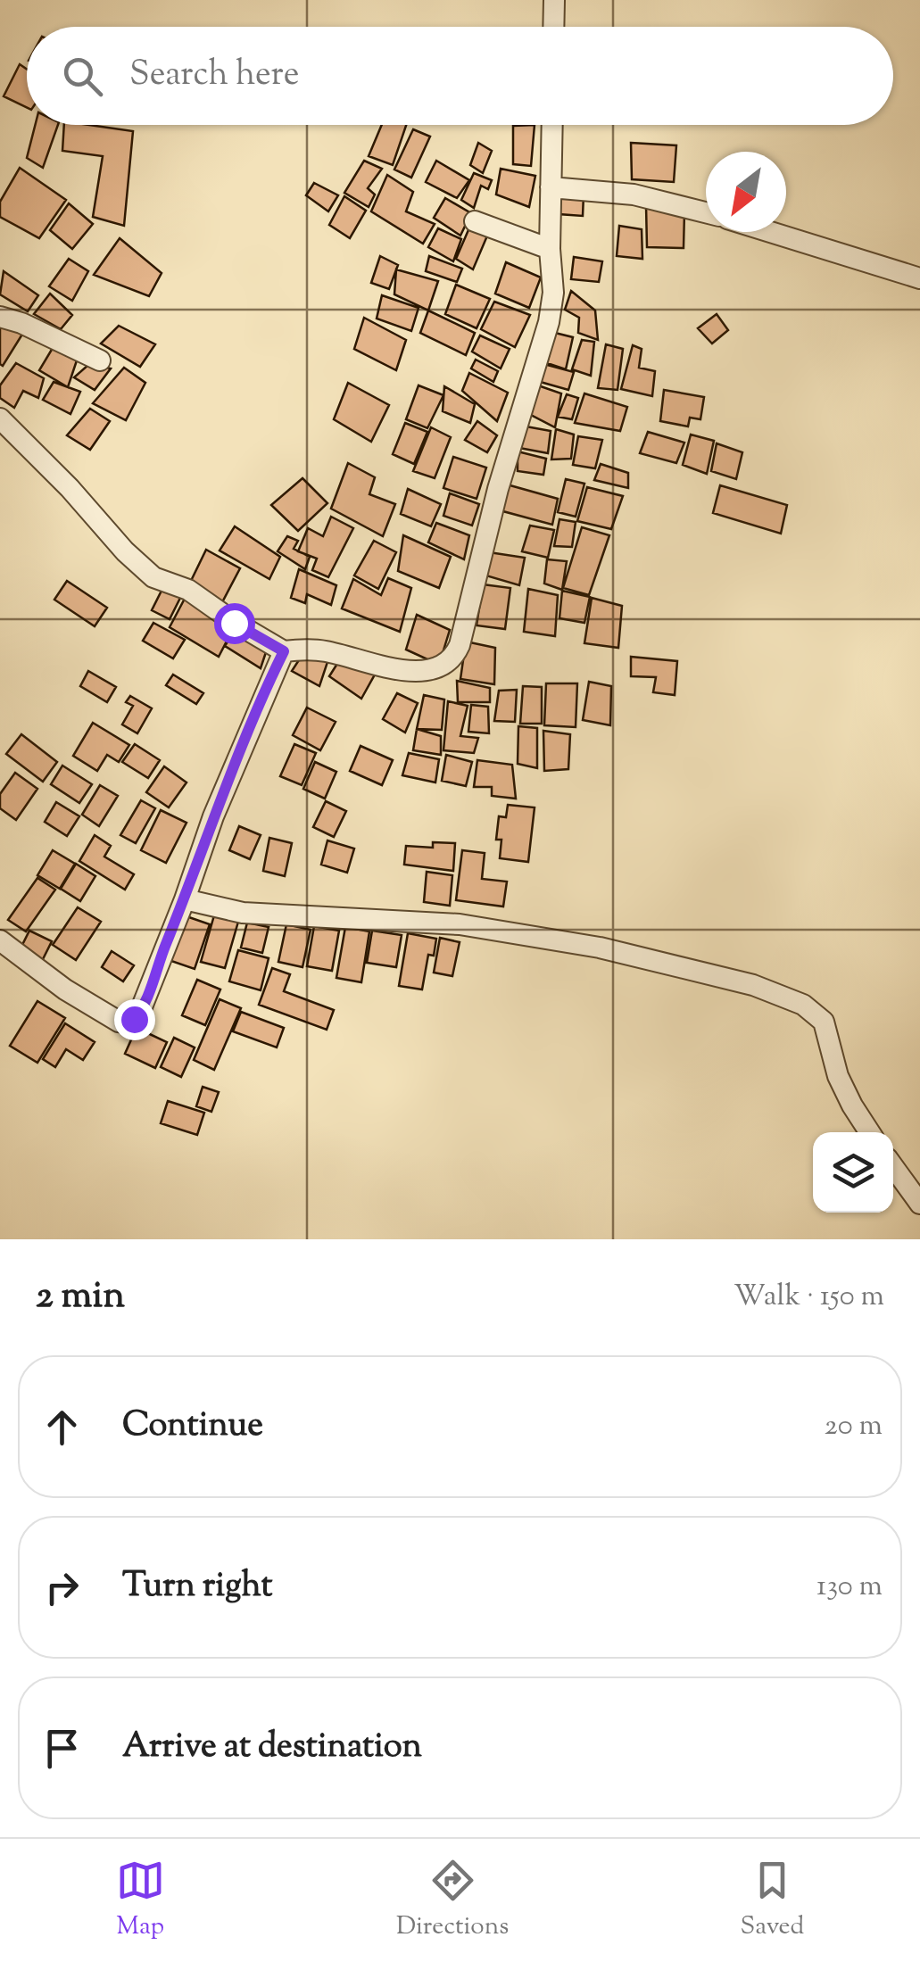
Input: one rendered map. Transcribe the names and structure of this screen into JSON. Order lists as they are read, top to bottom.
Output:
{
  "north": "bottom left",
  "page": {
    "search": "Search here",
    "heading": ["2 min", "Walk · 150 m"],
    "list": [
      ["Continue", "20 m"],
      ["Turn right", "130 m"],
      "Arrive at destination"
    ],
    "nav": ["Map", "Directions", "Saved"]
  }
}
